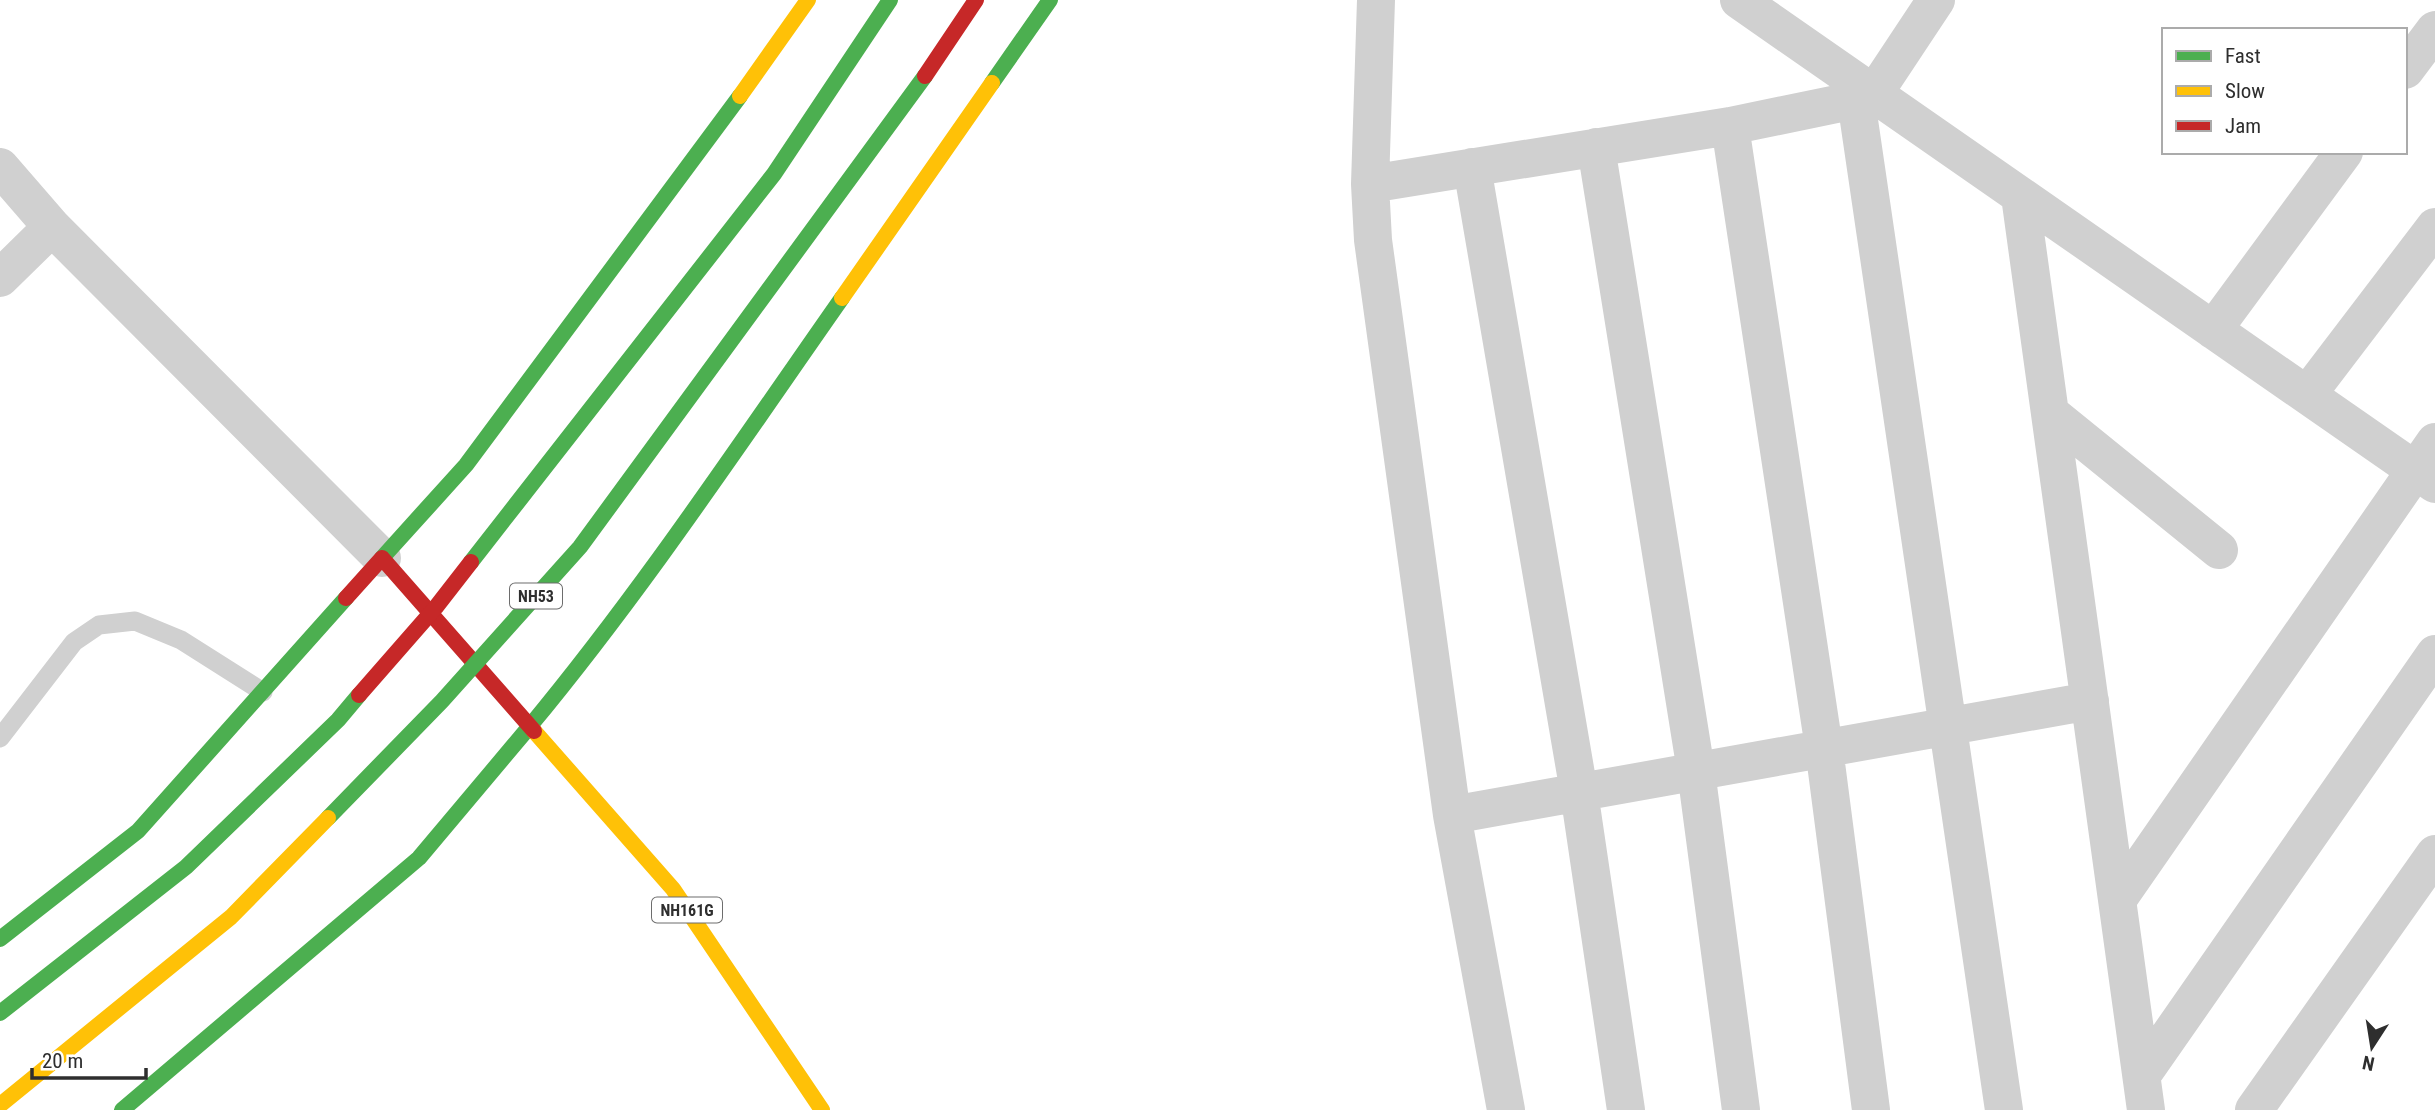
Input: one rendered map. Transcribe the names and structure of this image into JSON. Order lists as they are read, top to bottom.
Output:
{
  "streets": {
    "main road": ["NH53", "NH161G"]
  },
  "legend": ["Fast", "Slow", "Jam"],
  "scale_bar": "20 m",
  "north": "bottom"
}
